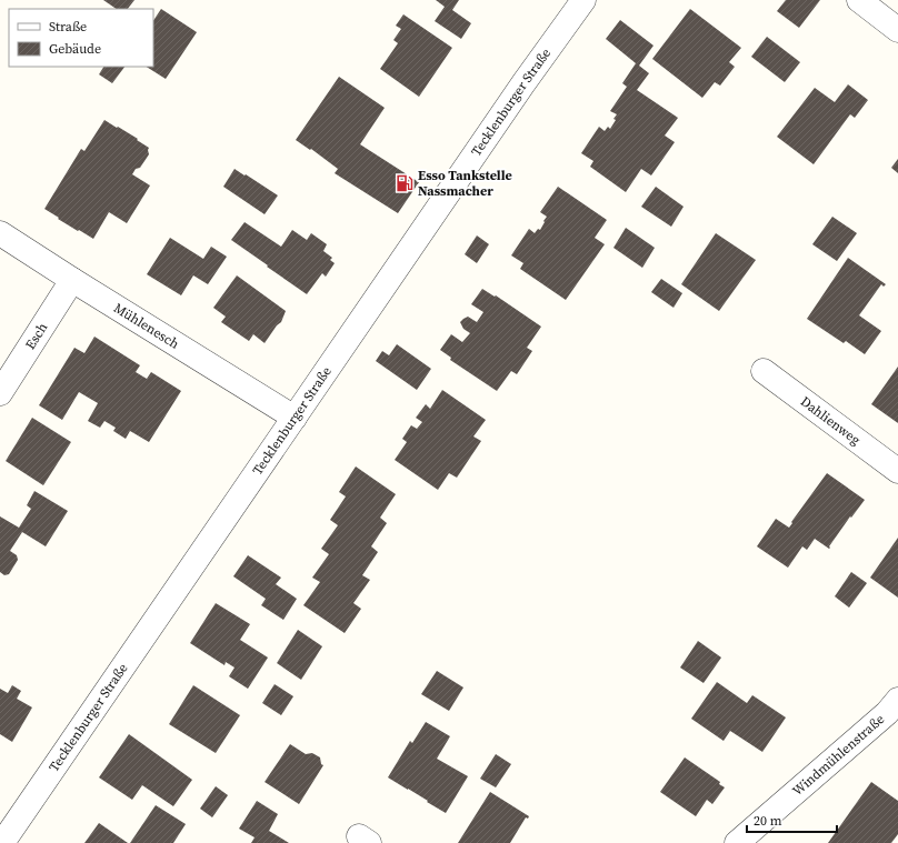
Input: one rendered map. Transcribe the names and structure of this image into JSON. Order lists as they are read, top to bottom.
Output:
{
  "streets": {
    "street": [
      "Tecklenburger Straße",
      "Mühlenesch",
      "Esch",
      "Dahlienweg",
      "Windmühlenstraße"
    ]
  },
  "crossings": [
    ["Tecklenburger Straße", "Mühlenesch"],
    ["Mühlenesch", "Esch"]
  ],
  "places": {
    "fuel station": ["Esso Tankstelle Nassmacher"]
  },
  "legend": ["Straße", "Gebäude"],
  "scale_bar": "20 m"
}
